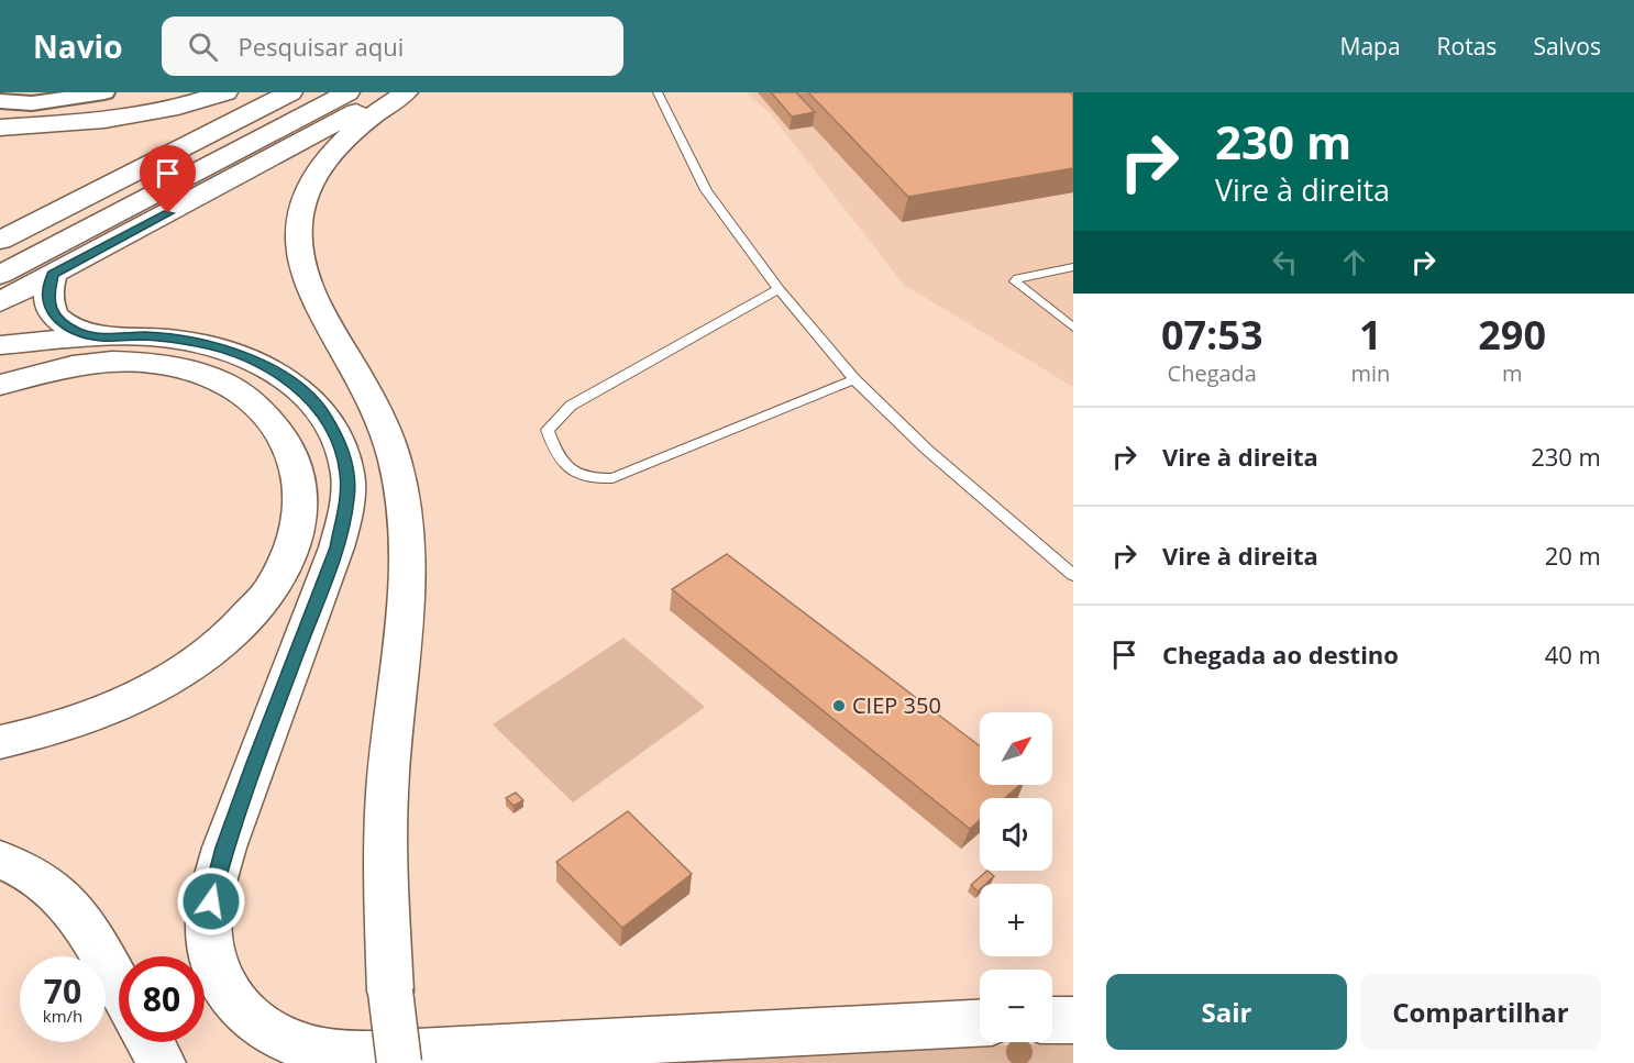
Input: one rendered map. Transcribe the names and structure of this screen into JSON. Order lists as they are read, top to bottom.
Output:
{
  "places": ["CIEP 350"],
  "north": "top right",
  "page": {
    "header": "Navio",
    "search": "Pesquisar aqui",
    "nav": ["Mapa", "Rotas", "Salvos"],
    "turn": ["230 m", "Vire à direita"],
    "eta": [
      "07:53",
      "Chegada",
      "1",
      "min",
      "290",
      "m"
    ],
    "list": [
      {
        "name": "Vire à direita",
        "value": "230 m"
      },
      {
        "name": "Vire à direita",
        "value": "20 m"
      },
      {
        "name": "Chegada ao destino",
        "value": "40 m"
      }
    ],
    "map_buttons": ["+", "−"],
    "speed": "70 km/h",
    "limit": "80",
    "buttons": ["Sair", "Compartilhar"]
  }
}
